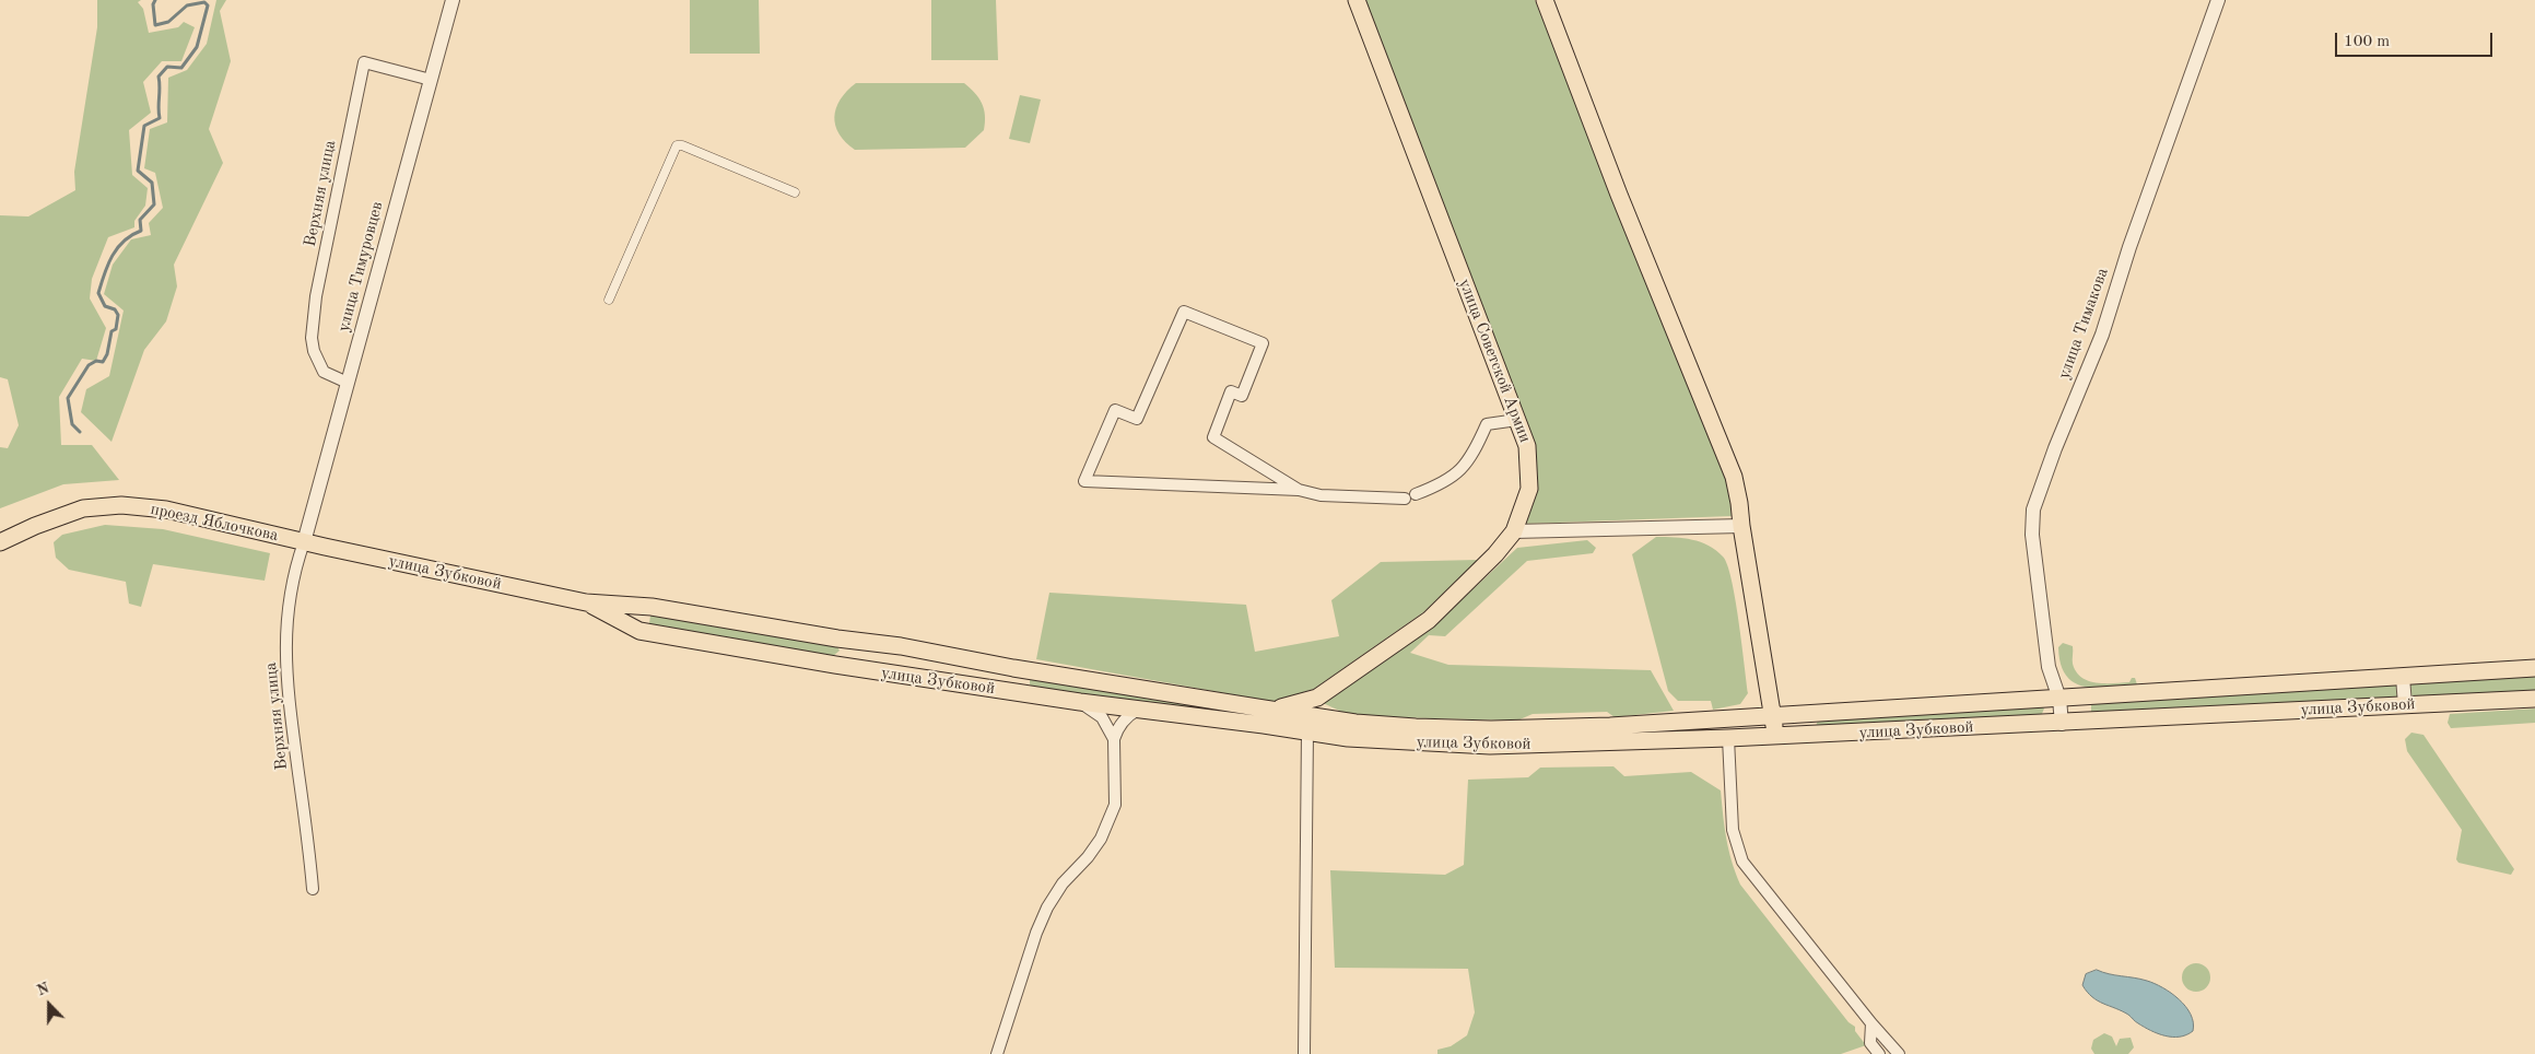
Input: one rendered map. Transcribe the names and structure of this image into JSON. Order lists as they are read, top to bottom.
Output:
{
  "streets": {
    "main road": ["улица Советской Армии", "проезд Яблочкова", "улица Зубковой"],
    "street": ["Верхняя улица", "улица Тимуровцев", "улица Тимакова"]
  },
  "crossings": [
    ["Верхняя улица", "улица Тимуровцев"],
    ["Верхняя улица", "проезд Яблочкова"],
    ["Верхняя улица", "улица Зубковой"],
    ["улица Тимуровцев", "проезд Яблочкова"],
    ["улица Тимуровцев", "улица Зубковой"],
    ["улица Тимакова", "улица Зубковой"],
    ["улица Советской Армии", "улица Зубковой"],
    ["проезд Яблочкова", "улица Зубковой"]
  ],
  "scale_bar": "100 m",
  "north": "top"
}
